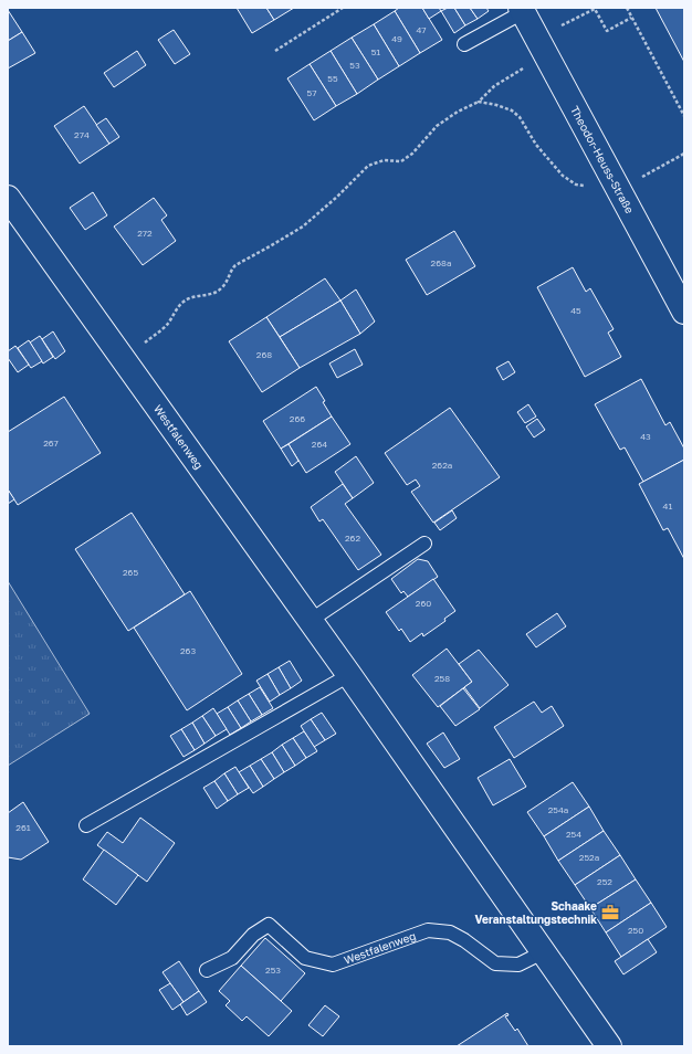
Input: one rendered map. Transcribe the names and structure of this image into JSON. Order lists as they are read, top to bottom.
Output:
{
  "streets": {
    "street": ["Theodor-Heuss-Straße", "Westfalenweg"]
  },
  "places": {
    "office": ["Schaake Veranstaltungstechnik"]
  },
  "house_numbers": [
    "47",
    "49",
    "51",
    "53",
    "55",
    "57",
    "274",
    "272",
    "268a",
    "45",
    "268",
    "266",
    "43",
    "267",
    "264",
    "262a",
    "41",
    "262",
    "265",
    "260",
    "263",
    "258",
    "254a",
    "261",
    "254",
    "252a",
    "252",
    "250",
    "253"
  ]
}
